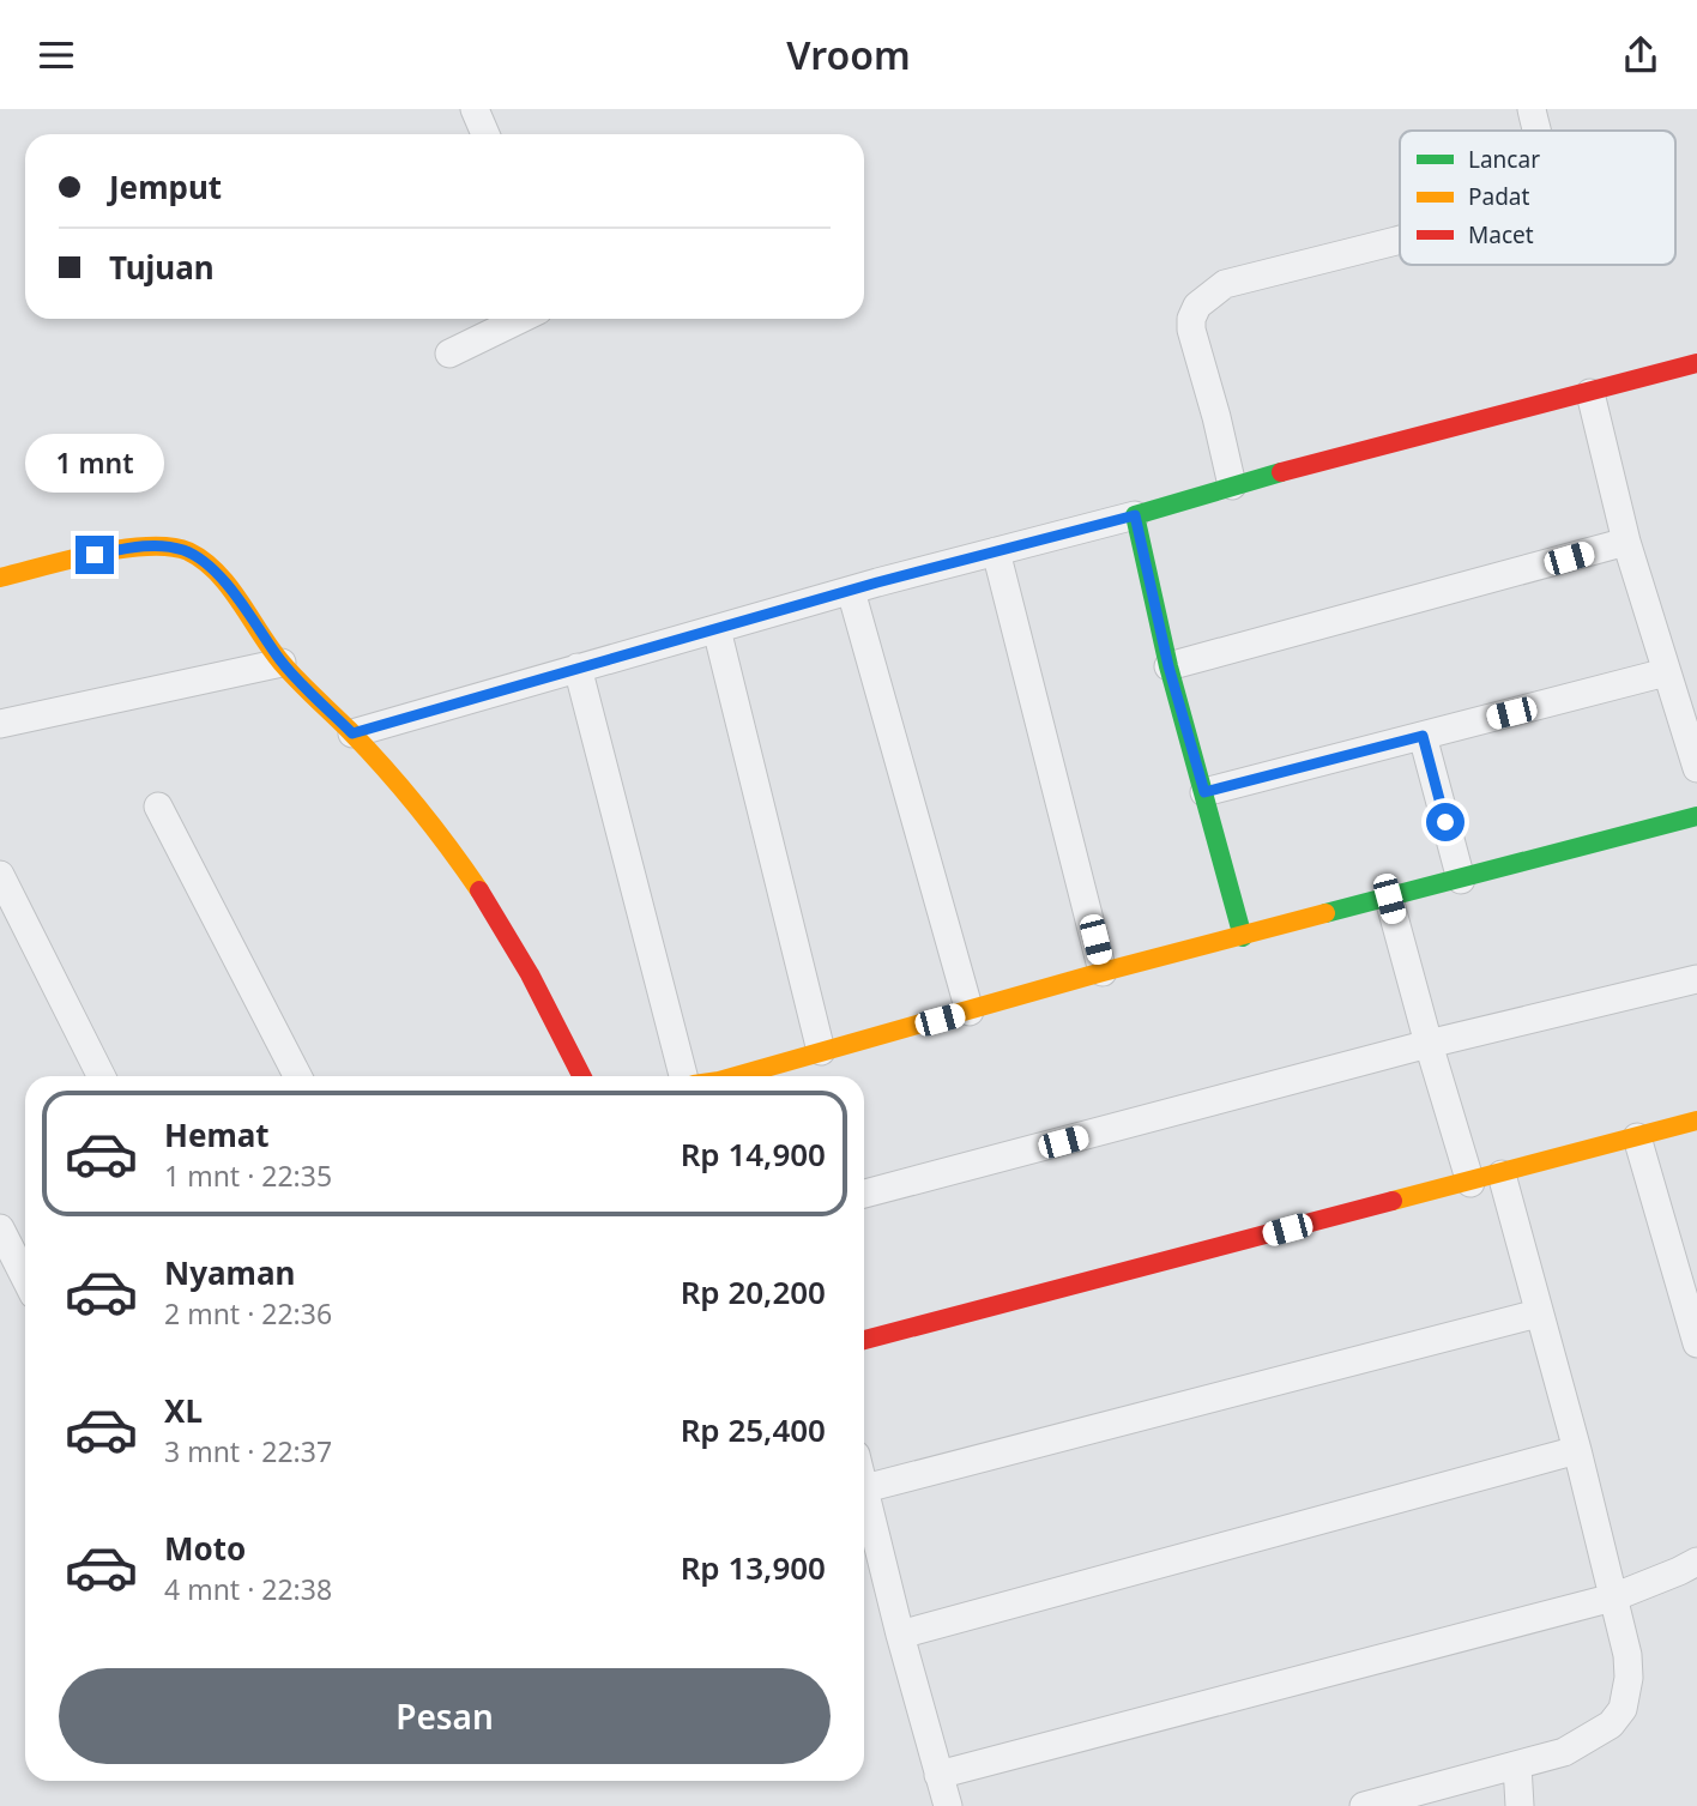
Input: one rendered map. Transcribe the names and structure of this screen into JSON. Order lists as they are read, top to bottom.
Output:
{
  "legend": ["Lancar", "Padat", "Macet"],
  "page": {
    "header": "Vroom",
    "banner": ["Jemput", "Tujuan"],
    "bubble": "1 mnt",
    "list": [
      {
        "name": "Hemat",
        "note": "1 mnt · 22:35",
        "value": "Rp 14,900"
      },
      {
        "name": "Nyaman",
        "note": "2 mnt · 22:36",
        "value": "Rp 20,200"
      },
      {
        "name": "XL",
        "note": "3 mnt · 22:37",
        "value": "Rp 25,400"
      },
      {
        "name": "Moto",
        "note": "4 mnt · 22:38",
        "value": "Rp 13,900"
      }
    ],
    "buttons": "Pesan"
  }
}
